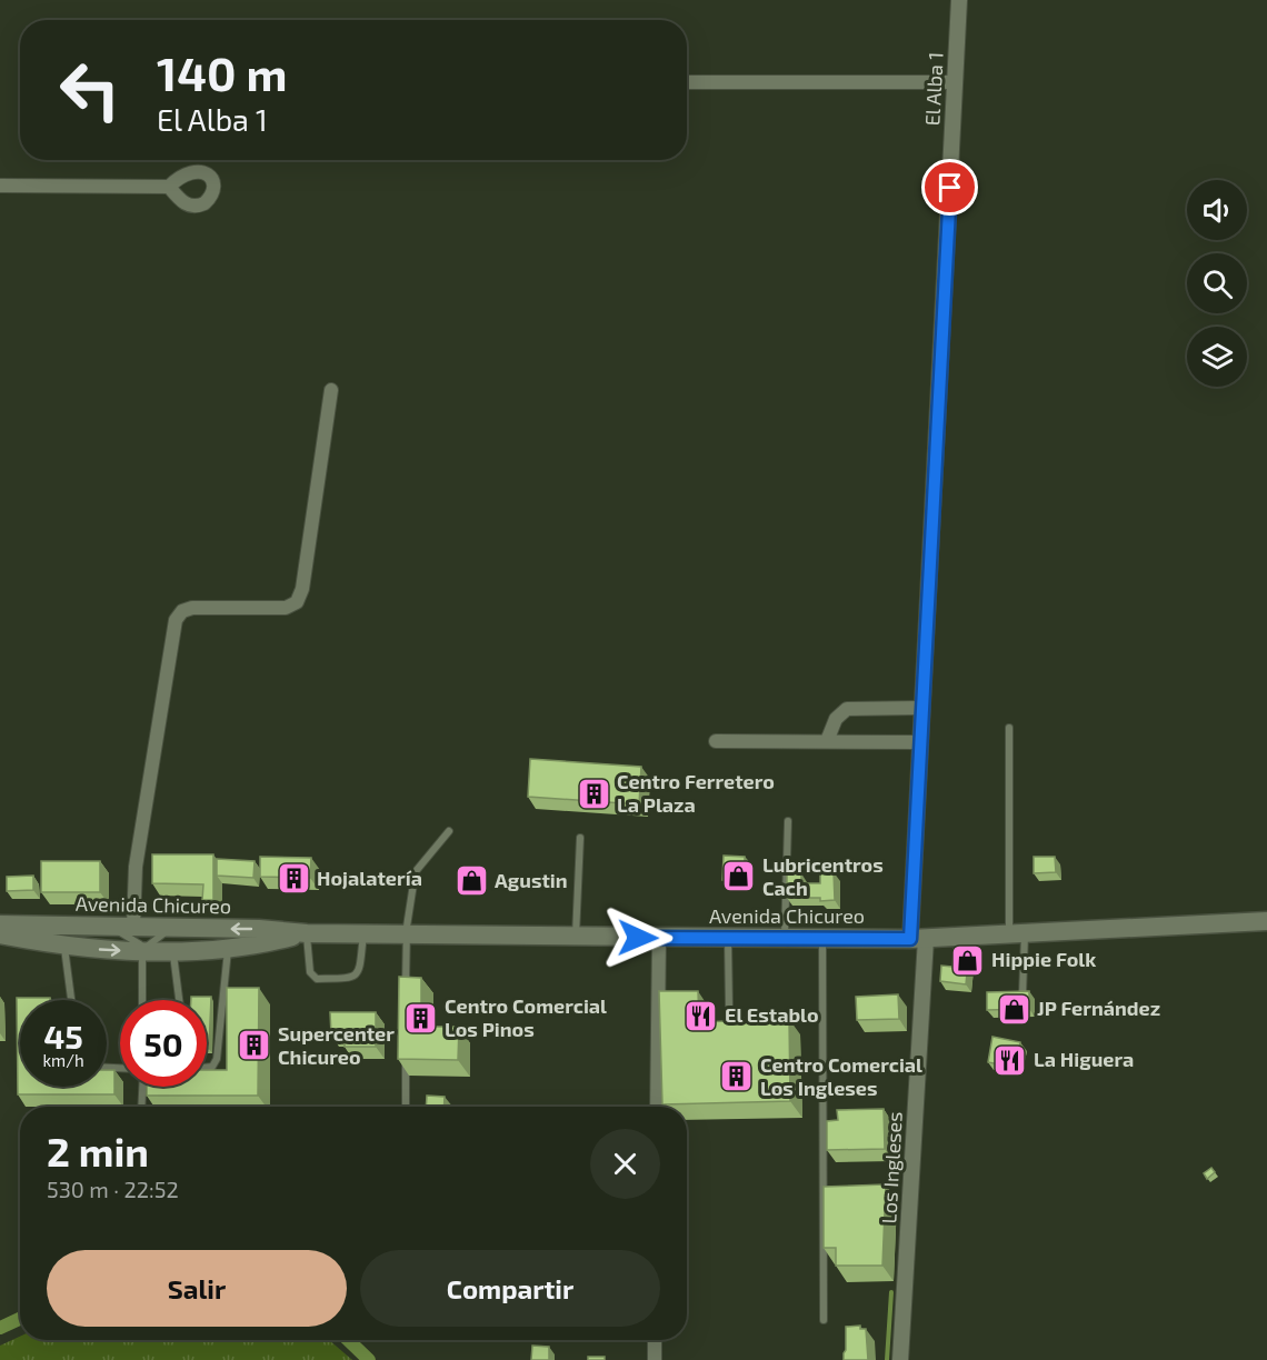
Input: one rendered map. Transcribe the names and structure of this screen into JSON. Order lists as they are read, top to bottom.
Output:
{
  "streets": {
    "main road": ["Avenida Chicureo"],
    "street": ["El Alba 1", "Los Ingleses"]
  },
  "crossings": [
    ["El Alba 1", "Avenida Chicureo"],
    ["El Alba 1", "Los Ingleses"],
    ["Avenida Chicureo", "Los Ingleses"]
  ],
  "places": {
    "building": [
      "Centro Ferretero La Plaza",
      "Hojalatería",
      "Centro Comercial Los Pinos",
      "Supercenter Chicureo",
      "Centro Comercial Los Ingleses"
    ],
    "shop": [
      "Lubricentros Cach",
      "Agustin",
      "Hippie Folk",
      "JP Fernández"
    ],
    "restaurant": ["El Establo", "La Higuera"]
  },
  "page": {
    "turn": ["140 m", "El Alba 1"],
    "speed": "45 km/h",
    "limit": "50",
    "heading": ["2 min", "530 m · 22:52"],
    "buttons": ["Salir", "Compartir"]
  }
}
